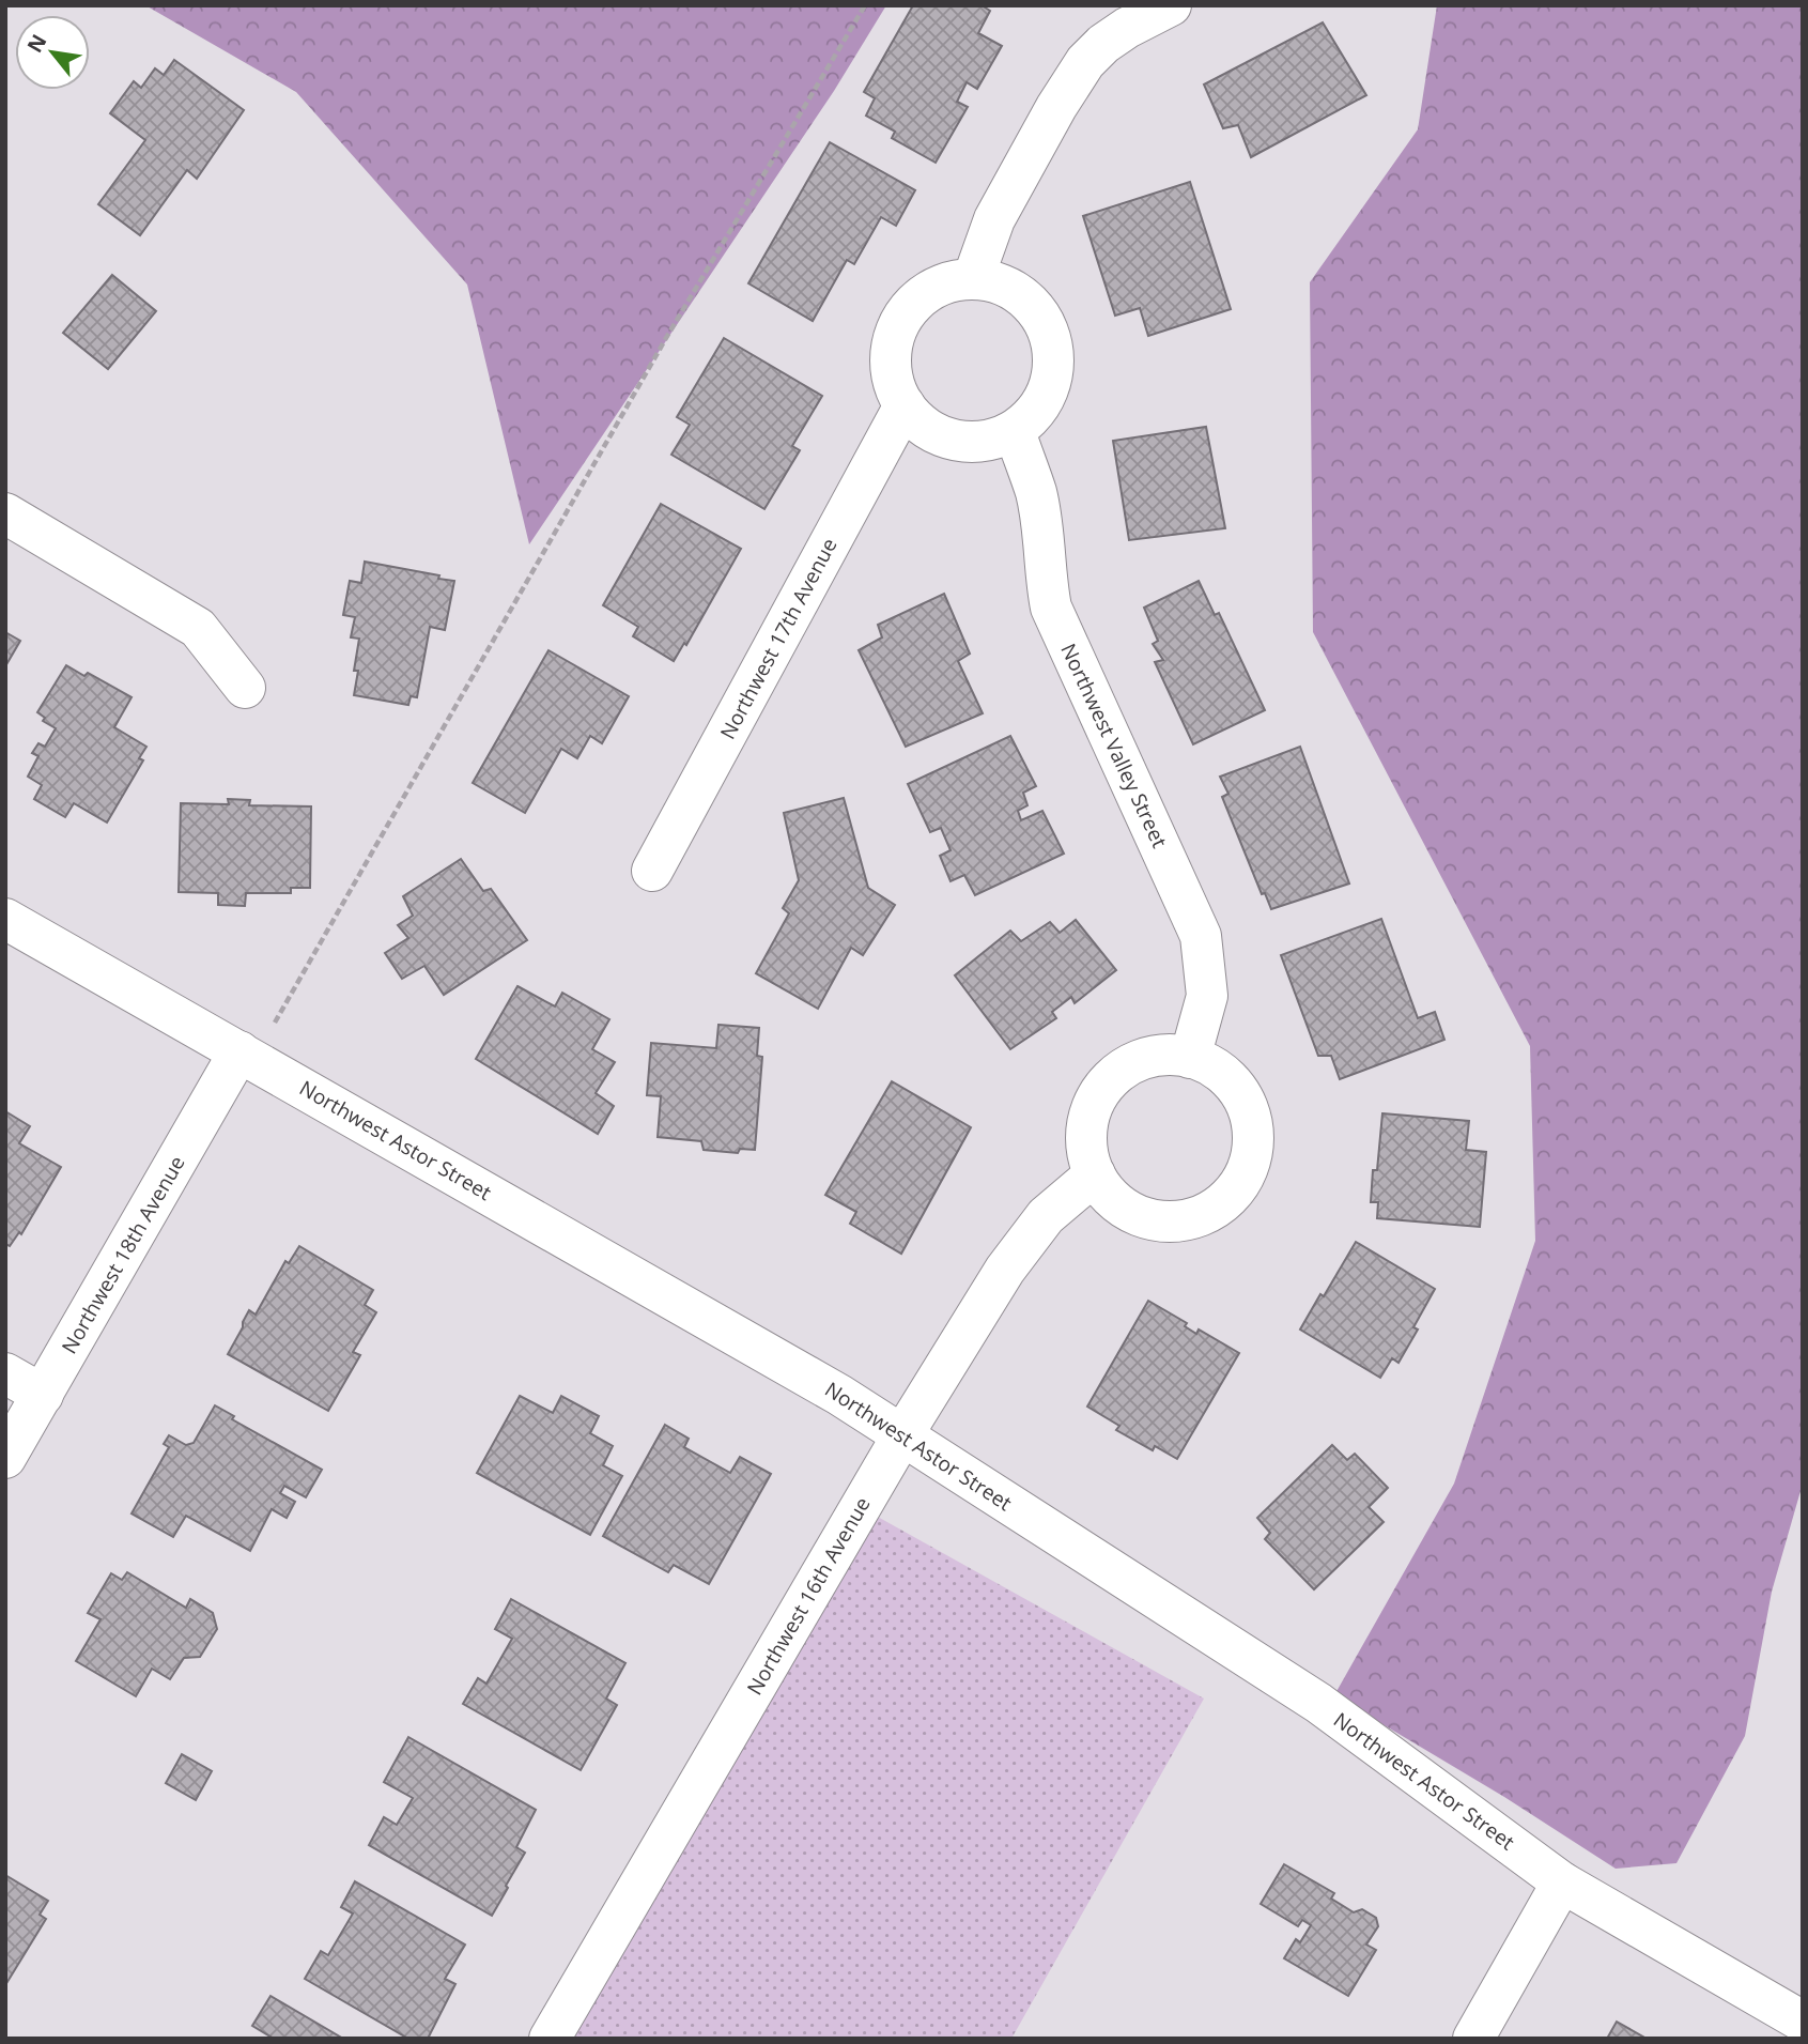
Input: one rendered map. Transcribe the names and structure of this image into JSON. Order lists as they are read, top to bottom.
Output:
{
  "streets": {
    "street": [
      "Northwest 17th Avenue",
      "Northwest Valley Street",
      "Northwest Astor Street",
      "Northwest 18th Avenue",
      "Northwest 16th Avenue"
    ]
  },
  "crossings": [
    ["Northwest 17th Avenue", "Northwest Valley Street"],
    ["Northwest Valley Street", "Northwest 16th Avenue"],
    ["Northwest Astor Street", "Northwest 18th Avenue"],
    ["Northwest Astor Street", "Northwest 16th Avenue"]
  ],
  "north": "top left"
}
